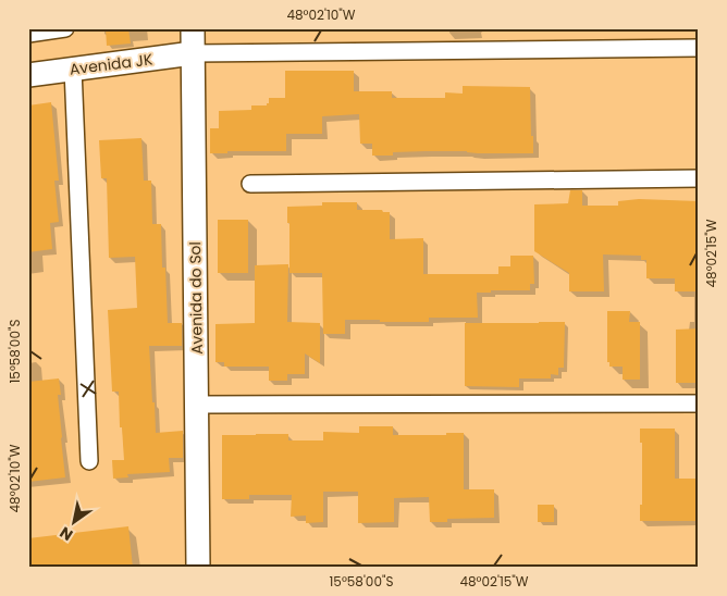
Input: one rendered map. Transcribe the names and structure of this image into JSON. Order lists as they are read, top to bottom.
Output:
{
  "streets": {
    "street": ["Avenida JK", "Avenida do Sol"]
  },
  "crossings": [
    ["Avenida JK", "Avenida do Sol"]
  ],
  "north": "bottom left",
  "coordinates": ["48°02'10\"W", "48°02'15\"W", "15°58'00\"S"]
}
